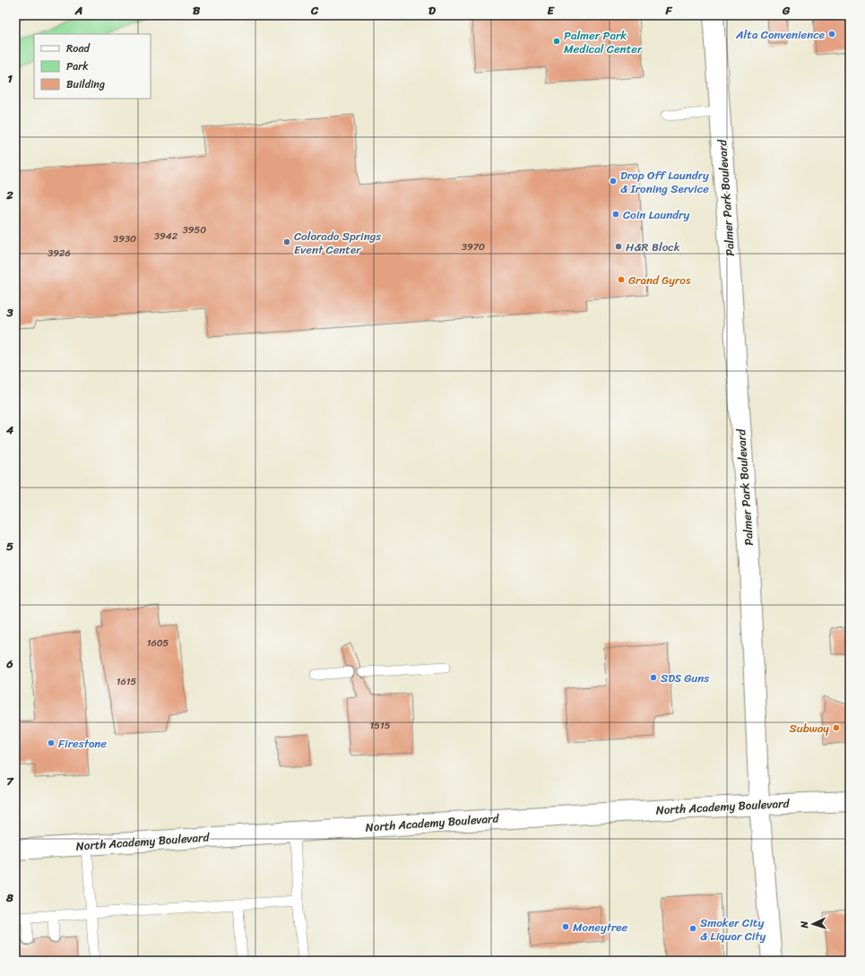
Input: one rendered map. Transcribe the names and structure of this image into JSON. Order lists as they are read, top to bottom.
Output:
{
  "streets": {
    "main road": ["Palmer Park Boulevard", "North Academy Boulevard"]
  },
  "crossings": [
    ["Palmer Park Boulevard", "North Academy Boulevard"]
  ],
  "places": [
    "Alta Convenience",
    "Palmer Park Medical Center",
    "Drop Off Laundry & Ironing Service",
    "Coin Laundry",
    "Colorado Springs Event Center",
    "H&R Block",
    "Grand Gyros",
    "SDS Guns",
    "Subway",
    "Firestone",
    "Moneytree",
    "Smoker City & Liquor City"
  ],
  "house_numbers": [
    "3950",
    "3942",
    "3930",
    "3970",
    "3926",
    "1605",
    "1615",
    "1515"
  ],
  "legend": ["Road", "Park", "Building"],
  "north": "left",
  "grid": {
    "columns": [
      "A",
      "B",
      "C",
      "D",
      "E",
      "F",
      "G"
    ],
    "rows": [
      "1",
      "2",
      "3",
      "4",
      "5",
      "6",
      "7",
      "8"
    ]
  }
}
